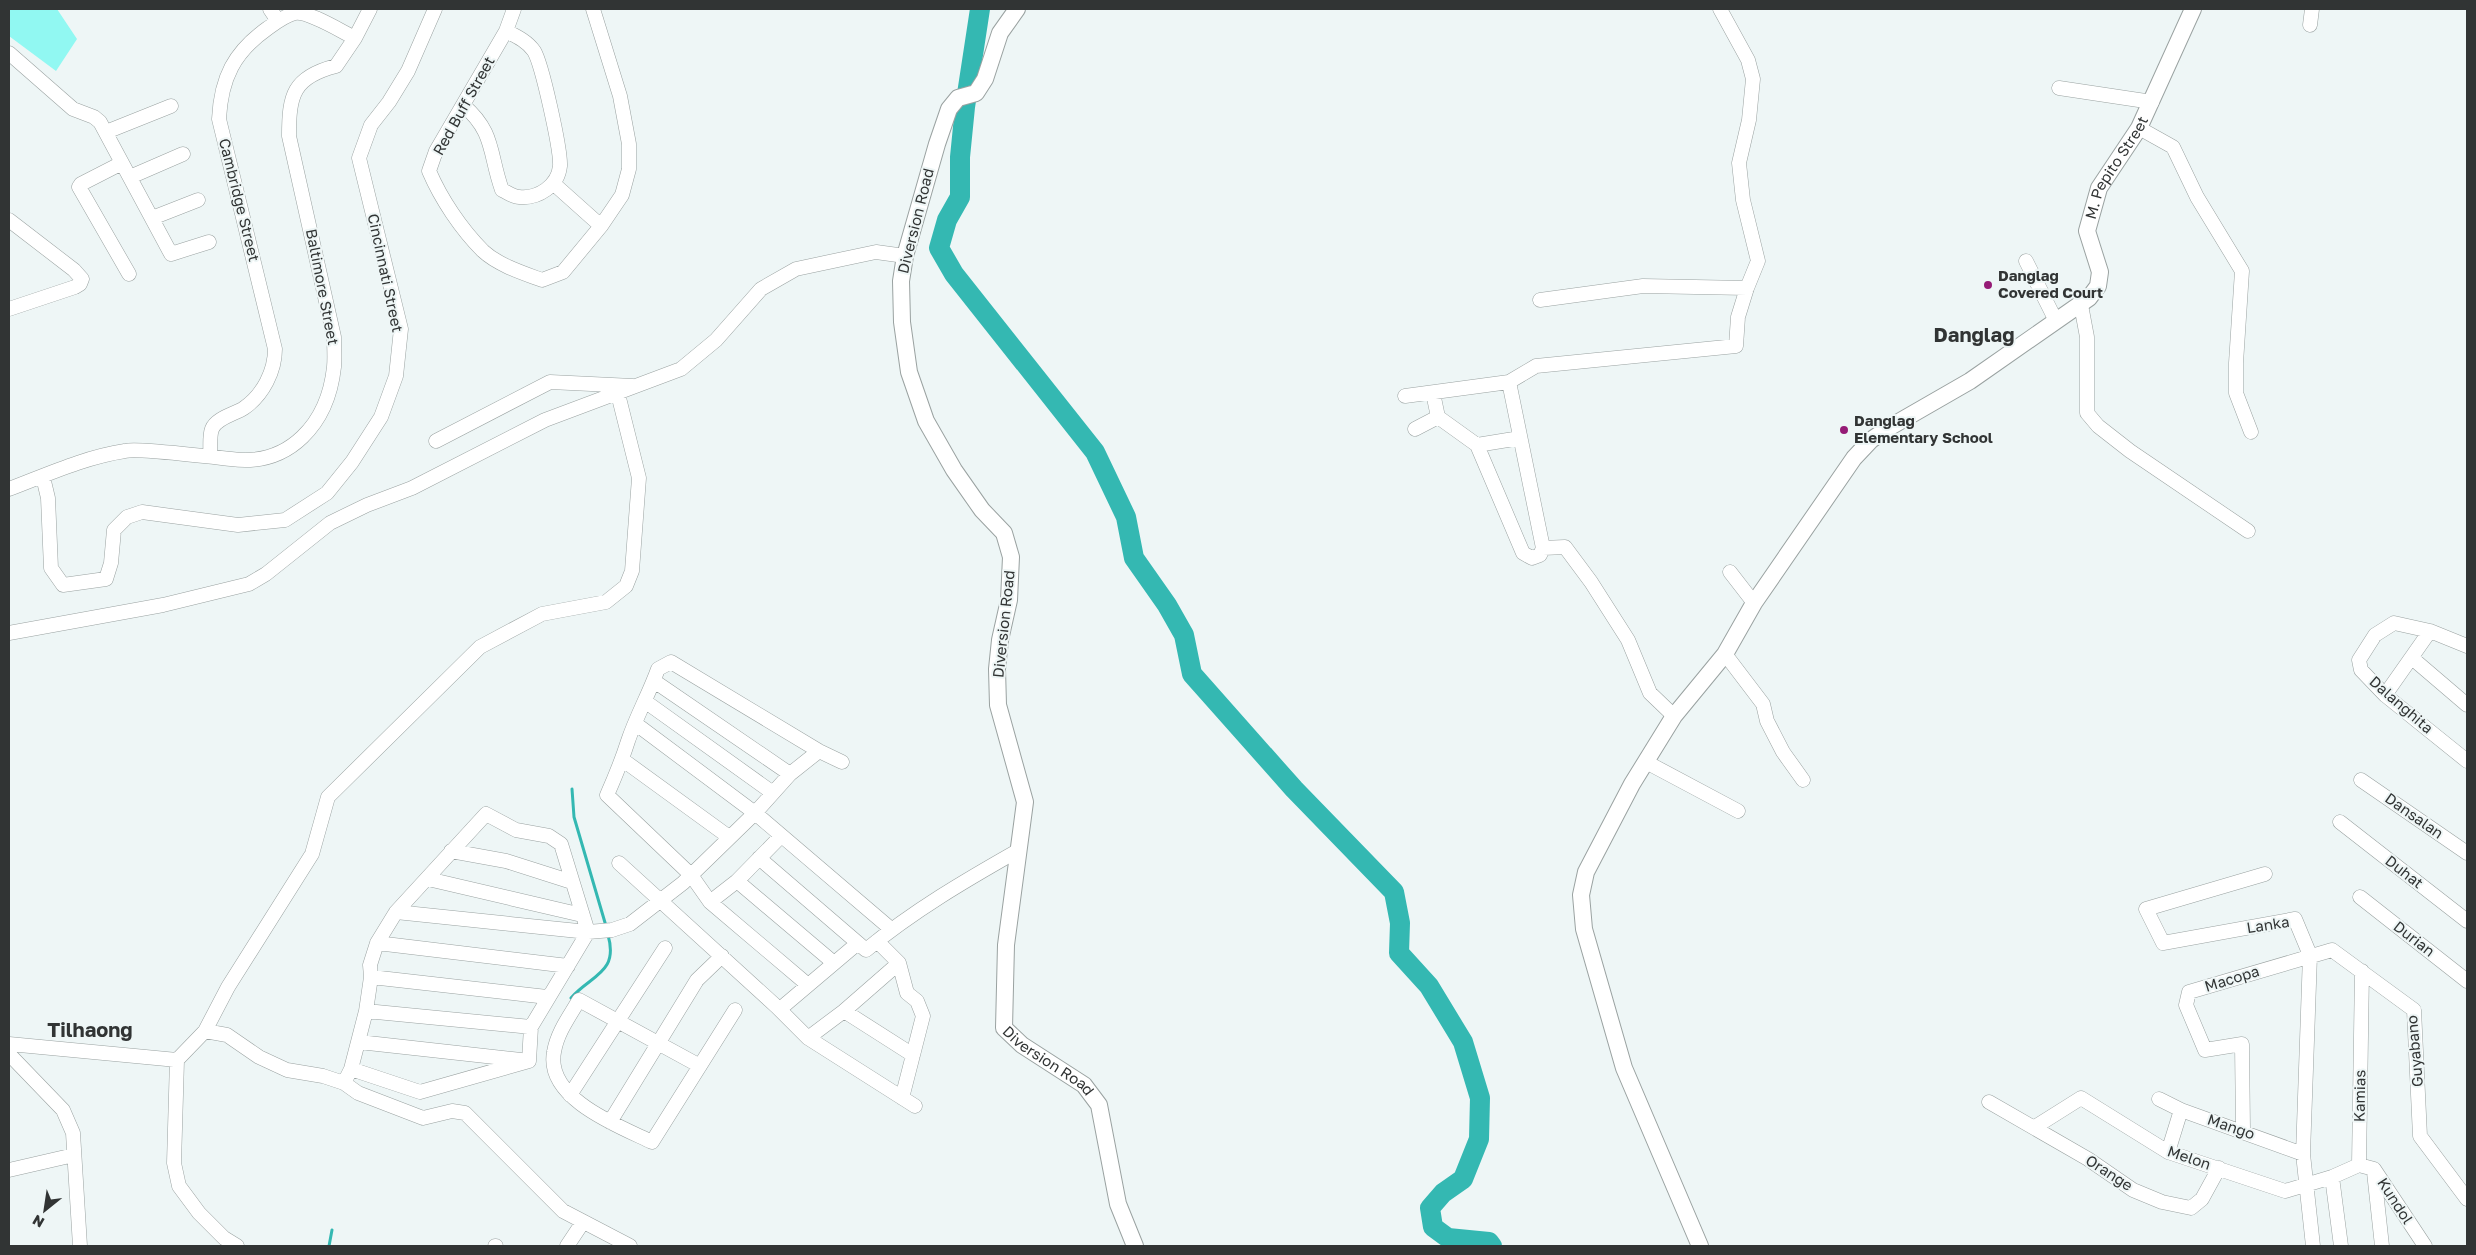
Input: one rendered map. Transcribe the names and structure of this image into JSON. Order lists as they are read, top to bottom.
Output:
{
  "streets": {
    "street": [
      "Red Buff Street",
      "M. Pepito Street",
      "Cambridge Street",
      "Diversion Road",
      "Cincinnati Street",
      "Baltimore Street",
      "Dalanghita",
      "Dansalan",
      "Duhat",
      "Lanka",
      "Durian",
      "Macopa",
      "Guyabano",
      "Kamias",
      "Mango",
      "Melon",
      "Orange",
      "Kundol"
    ]
  },
  "crossings": [
    ["Cambridge Street", "Baltimore Street"],
    ["Cincinnati Street", "Baltimore Street"],
    ["Lanka", "Macopa"],
    ["Lanka", "Guyabano"],
    ["Lanka", "Mango"],
    ["Lanka", "Melon"],
    ["Macopa", "Guyabano"],
    ["Macopa", "Mango"],
    ["Guyabano", "Kamias"],
    ["Kamias", "Kundol"],
    ["Melon", "Orange"]
  ],
  "districts": ["Danglag", "Tilhaong"],
  "places": ["Danglag Covered Court", "Danglag Elementary School"],
  "north": "bottom left"
}
